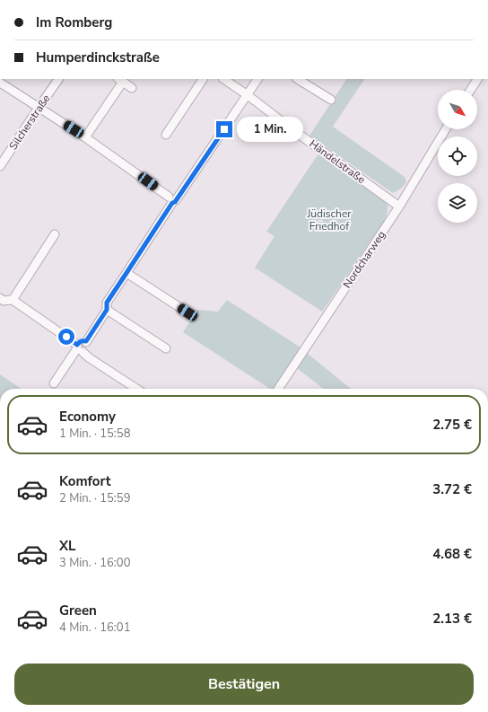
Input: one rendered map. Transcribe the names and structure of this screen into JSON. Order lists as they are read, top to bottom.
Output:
{
  "streets": {
    "street": ["Silcherstraße", "Händelstraße", "Nordcharweg"]
  },
  "crossings": [
    ["Händelstraße", "Nordcharweg"]
  ],
  "parks": ["Jüdischer Friedhof"],
  "north": "bottom right",
  "page": {
    "banner": ["Im Romberg", "Humperdinckstraße"],
    "bubble": "1 Min.",
    "list": [
      {
        "name": "Economy",
        "note": "1 Min. · 15:58",
        "value": "2.75 €"
      },
      {
        "name": "Komfort",
        "note": "2 Min. · 15:59",
        "value": "3.72 €"
      },
      {
        "name": "XL",
        "note": "3 Min. · 16:00",
        "value": "4.68 €"
      },
      {
        "name": "Green",
        "note": "4 Min. · 16:01",
        "value": "2.13 €"
      }
    ],
    "buttons": "Bestätigen"
  }
}
